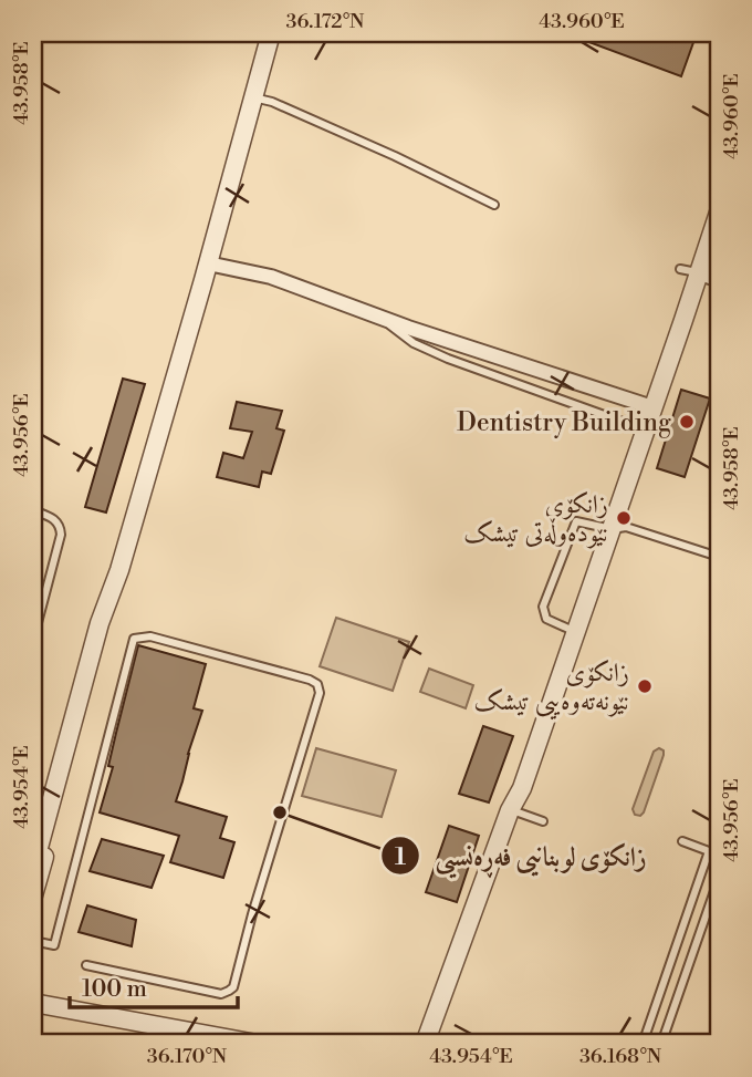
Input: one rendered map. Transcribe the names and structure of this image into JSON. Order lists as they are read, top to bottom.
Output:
{
  "places": [
    "Dentistry Building",
    "زانکۆی نێودەوڵەتی تیشک",
    "زانکۆی نێونەتەوەییی تیشک",
    "زانکۆی لوبنانیی فەڕەنسیی"
  ],
  "scale_bar": "100 m",
  "coordinates": [
    "36.172°N",
    "43.960°E",
    "43.958°E",
    "43.956°E",
    "43.954°E",
    "36.170°N",
    "36.168°N"
  ]
}
